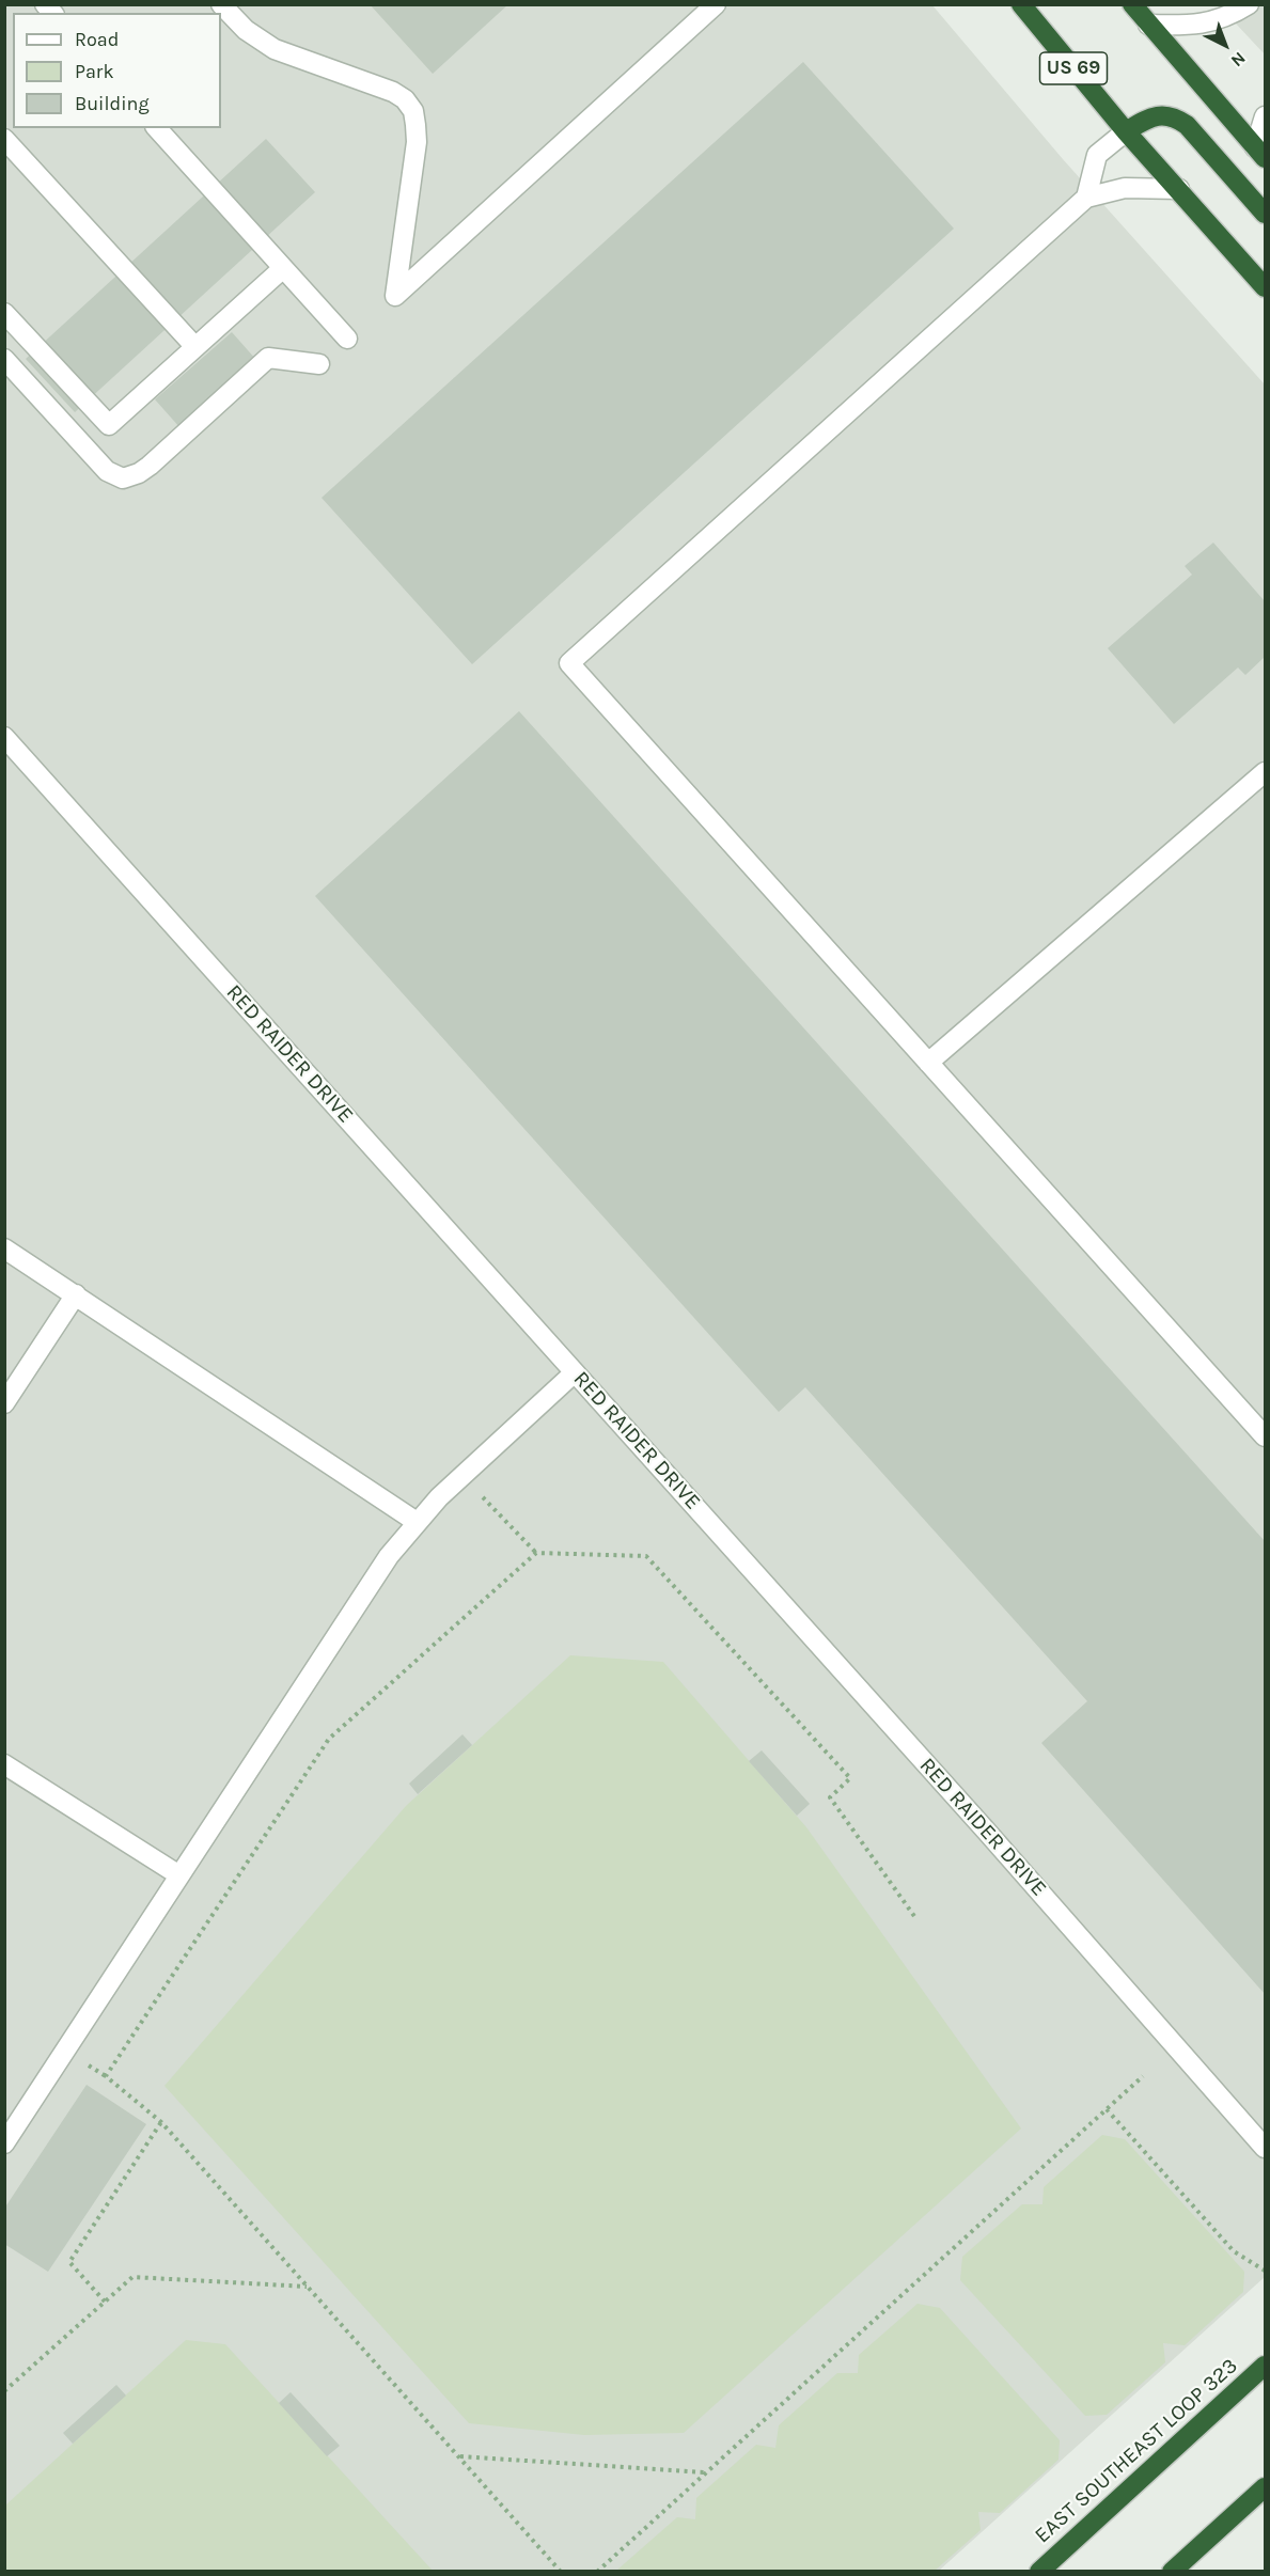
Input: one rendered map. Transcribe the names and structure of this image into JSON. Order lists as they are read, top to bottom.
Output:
{
  "streets": {
    "highway": ["US 69", "EAST SOUTHEAST LOOP 323"],
    "street": ["RED RAIDER DRIVE"]
  },
  "legend": ["Road", "Park", "Building"],
  "north": "bottom right"
}
